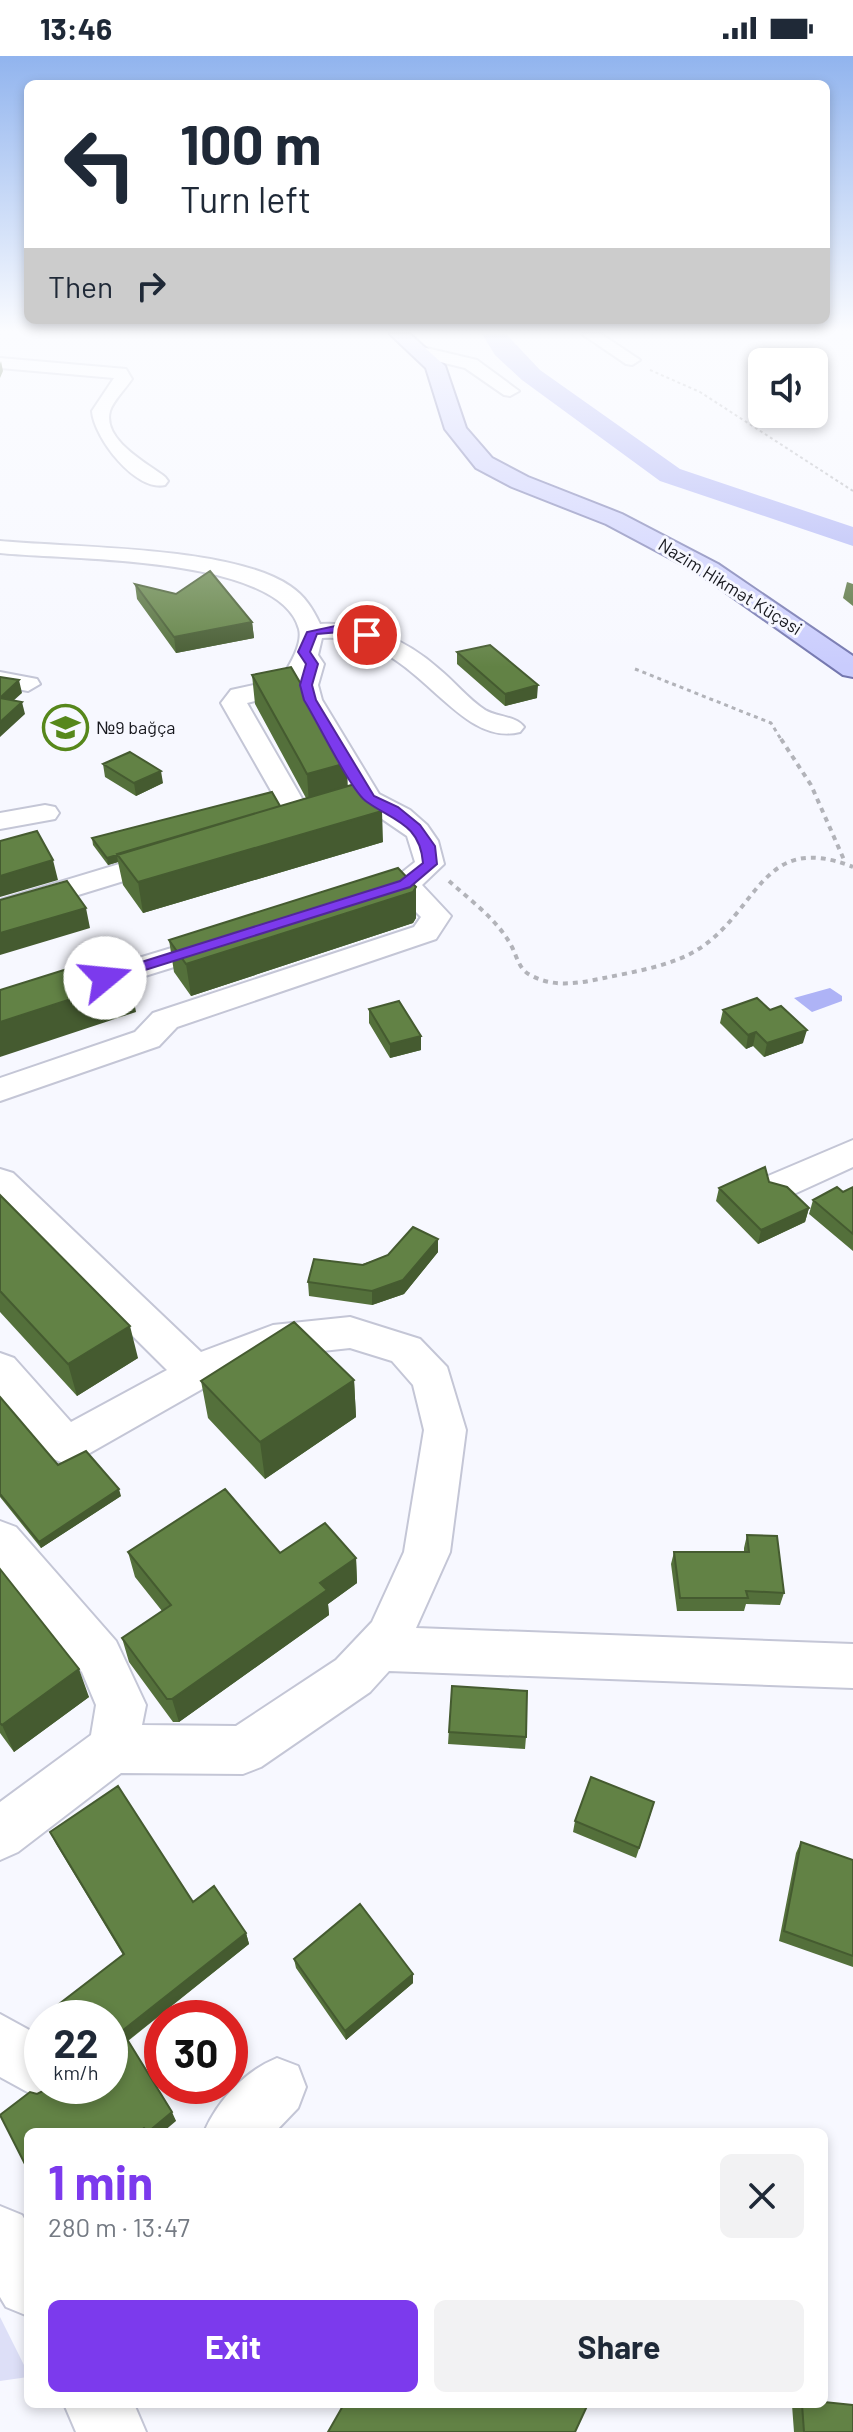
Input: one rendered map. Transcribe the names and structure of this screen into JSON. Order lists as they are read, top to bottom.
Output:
{
  "streets": {
    "main road": ["Nazim Hikmət Küçəsi"]
  },
  "places": {
    "school or university": ["№9 bağça"]
  },
  "page": {
    "status": "13:46",
    "turn": ["100 m", "Turn left"],
    "then": "Then",
    "speed": "22 km/h",
    "limit": "30",
    "heading": ["1 min", "280 m · 13:47"],
    "buttons": ["Exit", "Share"]
  }
}
